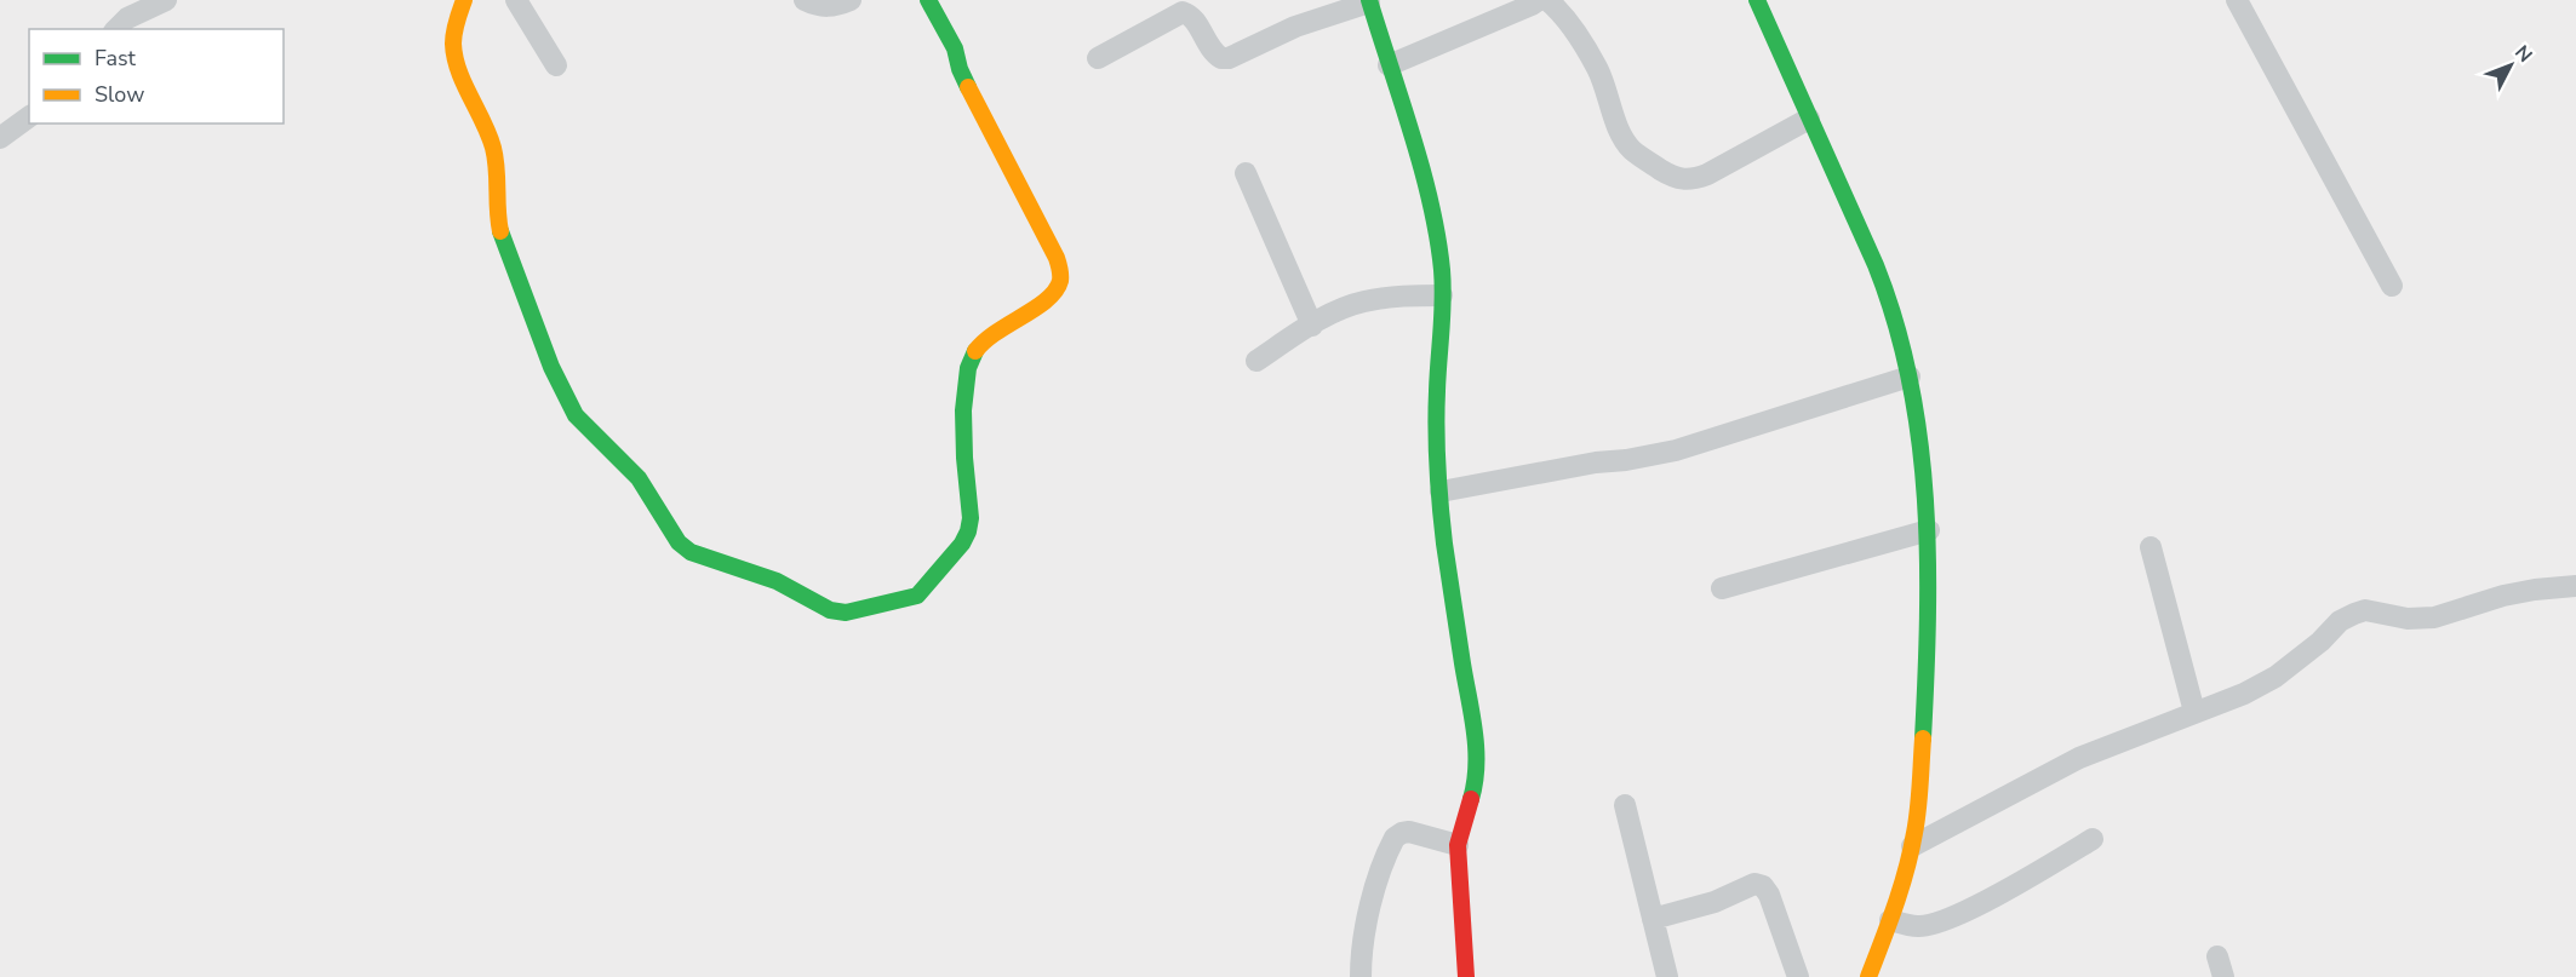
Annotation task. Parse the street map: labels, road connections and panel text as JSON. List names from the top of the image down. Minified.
{"legend":["Fast","Slow"],"north":"top right"}
